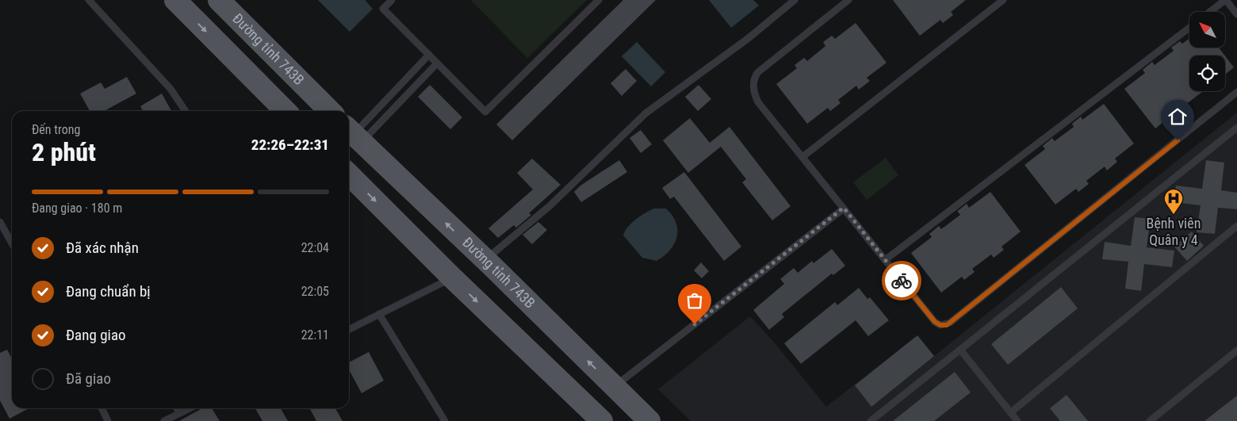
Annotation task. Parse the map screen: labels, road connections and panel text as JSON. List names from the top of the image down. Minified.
{"streets":{"main road":["Đường tỉnh 743B"]},"places":{"hospital":["Bệnh viên Quân y 4"]},"north":"top left","page":{"heading":["2 phút","Đến trong","22:26–22:31"],"bar":"Đang giao · 180 m","list":[["Đã xác nhận","22:04"],["Đang chuẩn bị","22:05"],["Đang giao","22:11"],"Đã giao"]}}
